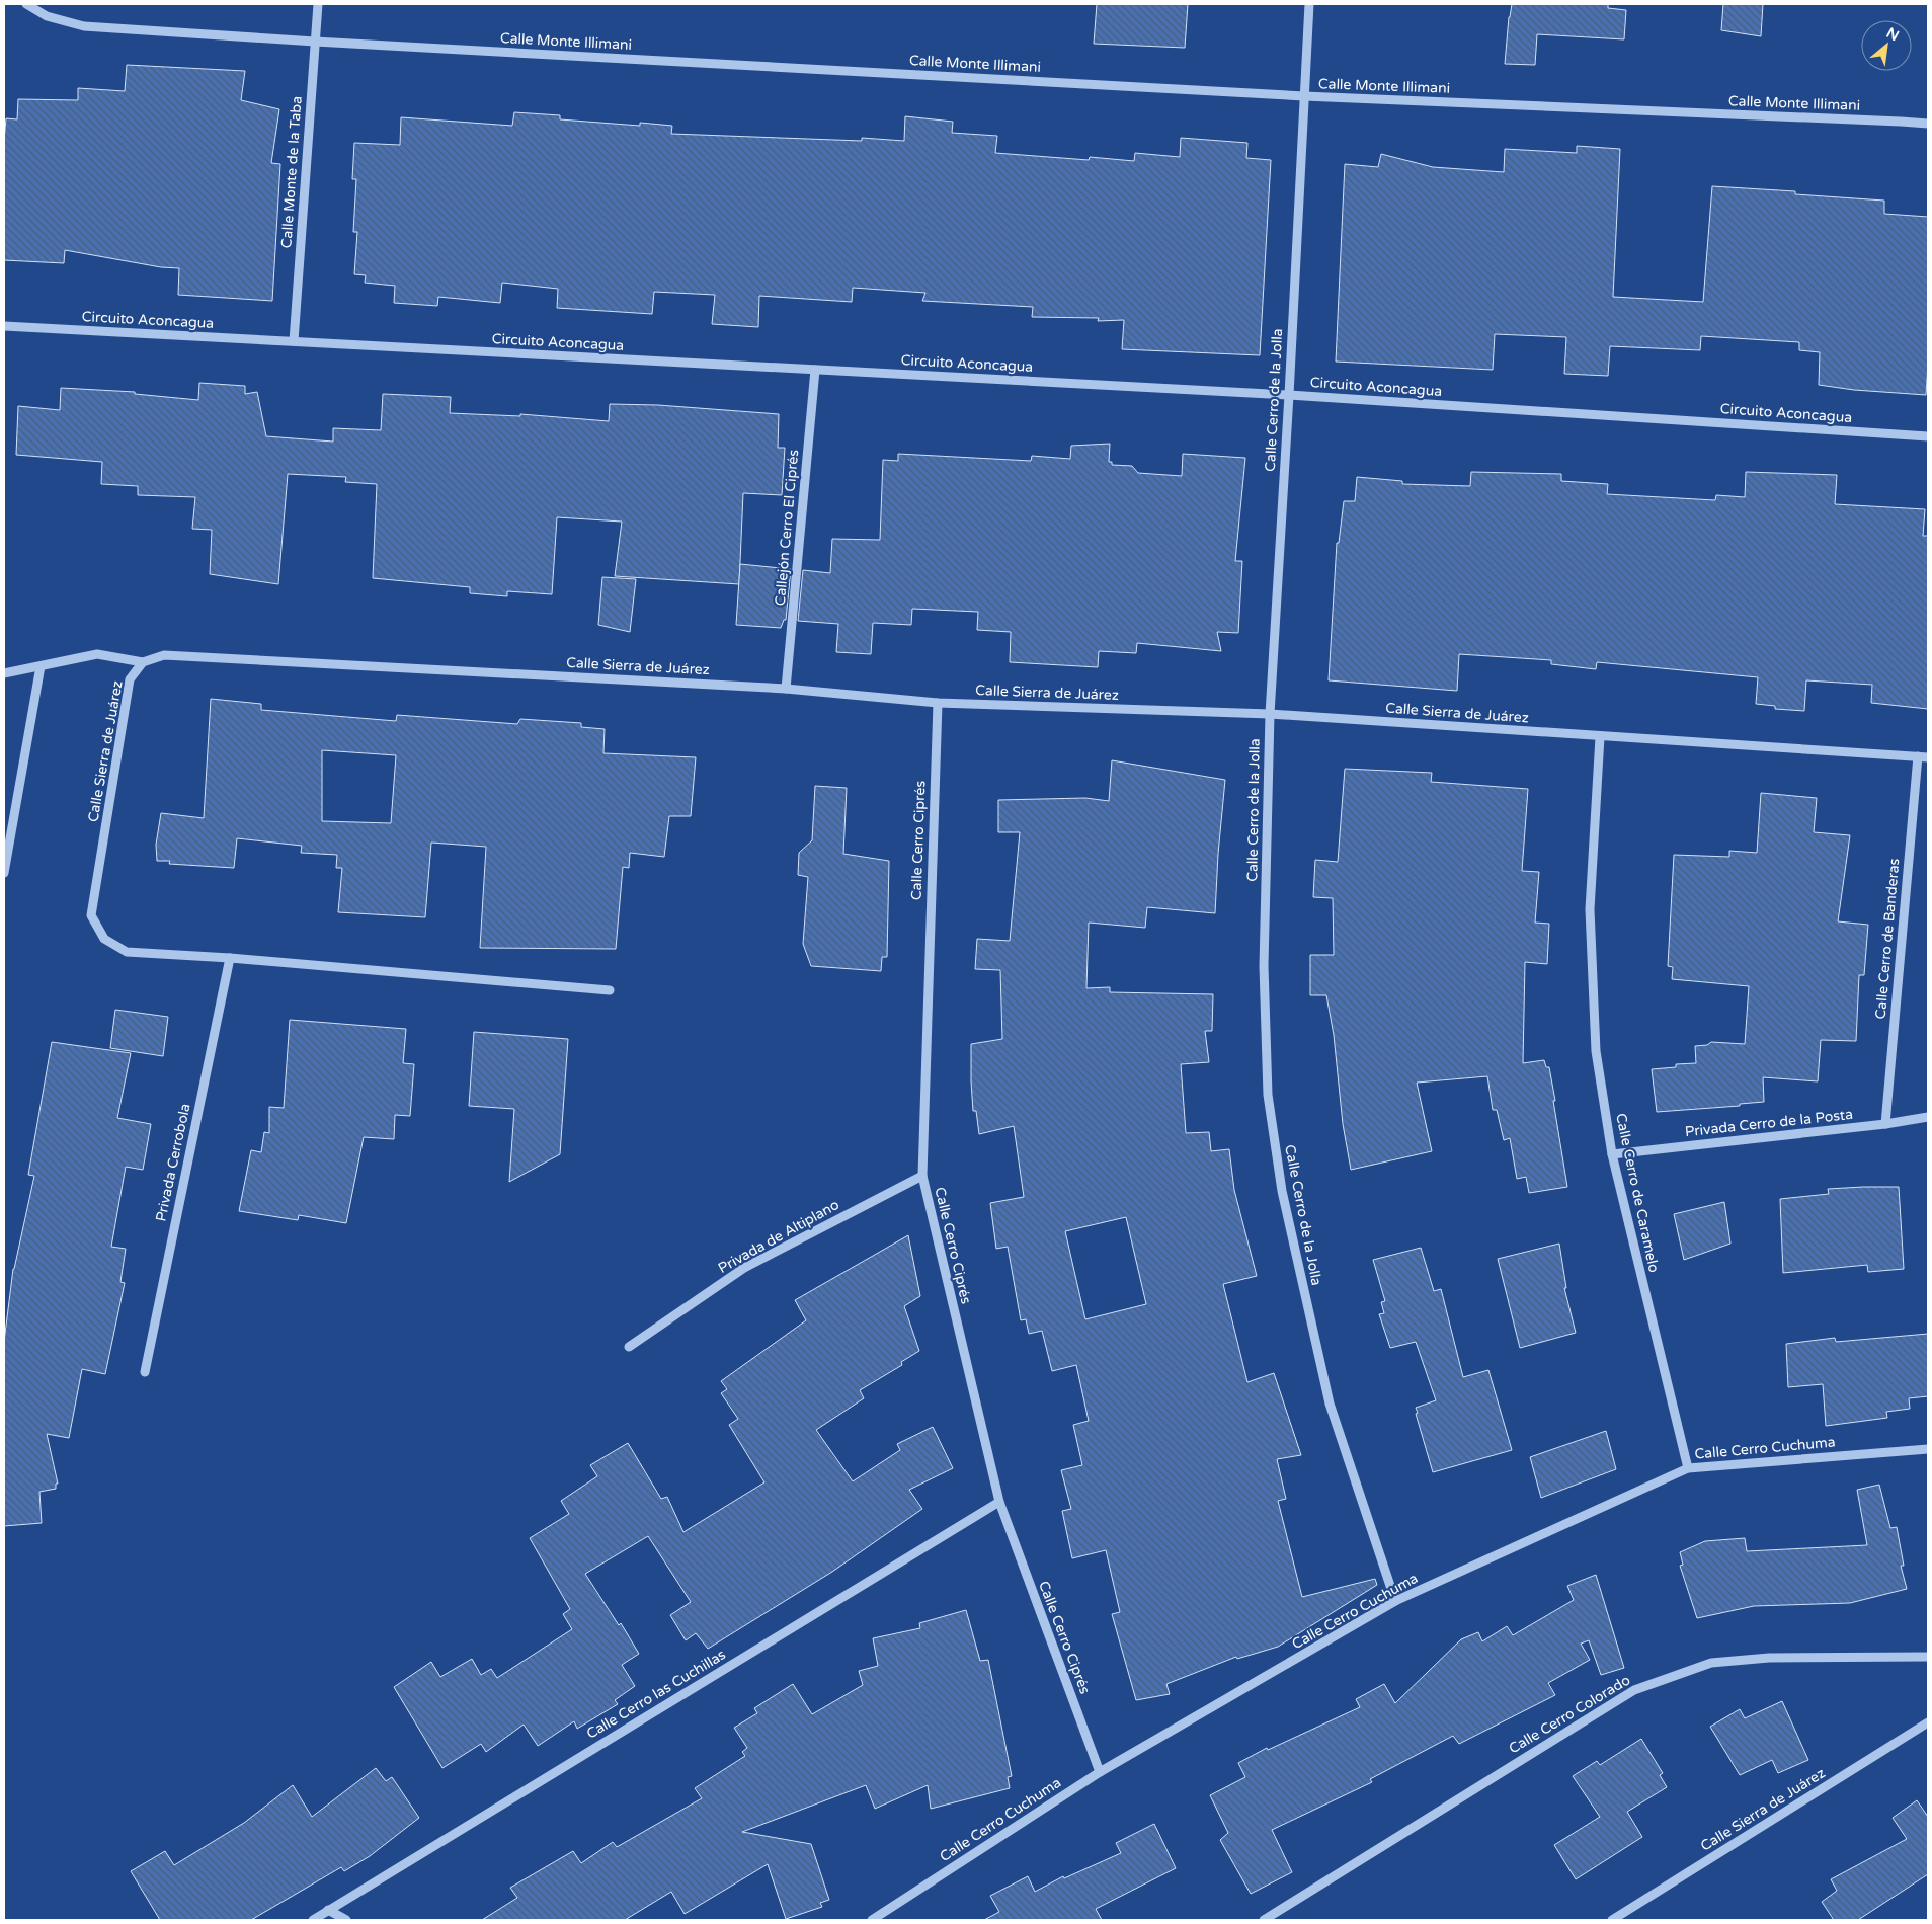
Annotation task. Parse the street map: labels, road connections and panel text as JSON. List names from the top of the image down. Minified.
{"streets":{"street":["Calle Monte Illimani","Calle Monte de la Taba","Circuito Aconcagua","Calle Cerro de la Jolla","Callejón Cerro El Ciprés","Calle Sierra de Juárez","Calle Cerro Ciprés","Calle Cerro de Banderas","Privada Cerro de la Posta","Privada Cerrobola","Calle Cerro de Caramelo","Privada de Altiplano","Calle Cerro Cuchuma","Calle Cerro las Cuchillas","Calle Cerro Colorado"]},"crossings":[["Calle Monte Illimani","Calle Monte de la Taba"],["Calle Monte Illimani","Calle Cerro de la Jolla"],["Calle Monte de la Taba","Circuito Aconcagua"],["Circuito Aconcagua","Calle Cerro de la Jolla"],["Circuito Aconcagua","Callejón Cerro El Ciprés"],["Calle Cerro de la Jolla","Calle Sierra de Juárez"],["Calle Cerro de la Jolla","Calle Cerro Cuchuma"],["Callejón Cerro El Ciprés","Calle Sierra de Juárez"],["Calle Sierra de Juárez","Calle Cerro Ciprés"],["Calle Sierra de Juárez","Calle Cerro de Banderas"],["Calle Sierra de Juárez","Privada Cerrobola"],["Calle Sierra de Juárez","Calle Cerro de Caramelo"],["Calle Cerro Ciprés","Privada de Altiplano"],["Calle Cerro Ciprés","Calle Cerro Cuchuma"],["Calle Cerro Ciprés","Calle Cerro las Cuchillas"],["Calle Cerro de Banderas","Privada Cerro de la Posta"],["Privada Cerro de la Posta","Calle Cerro de Caramelo"],["Calle Cerro de Caramelo","Calle Cerro Cuchuma"]],"north":"top right"}
